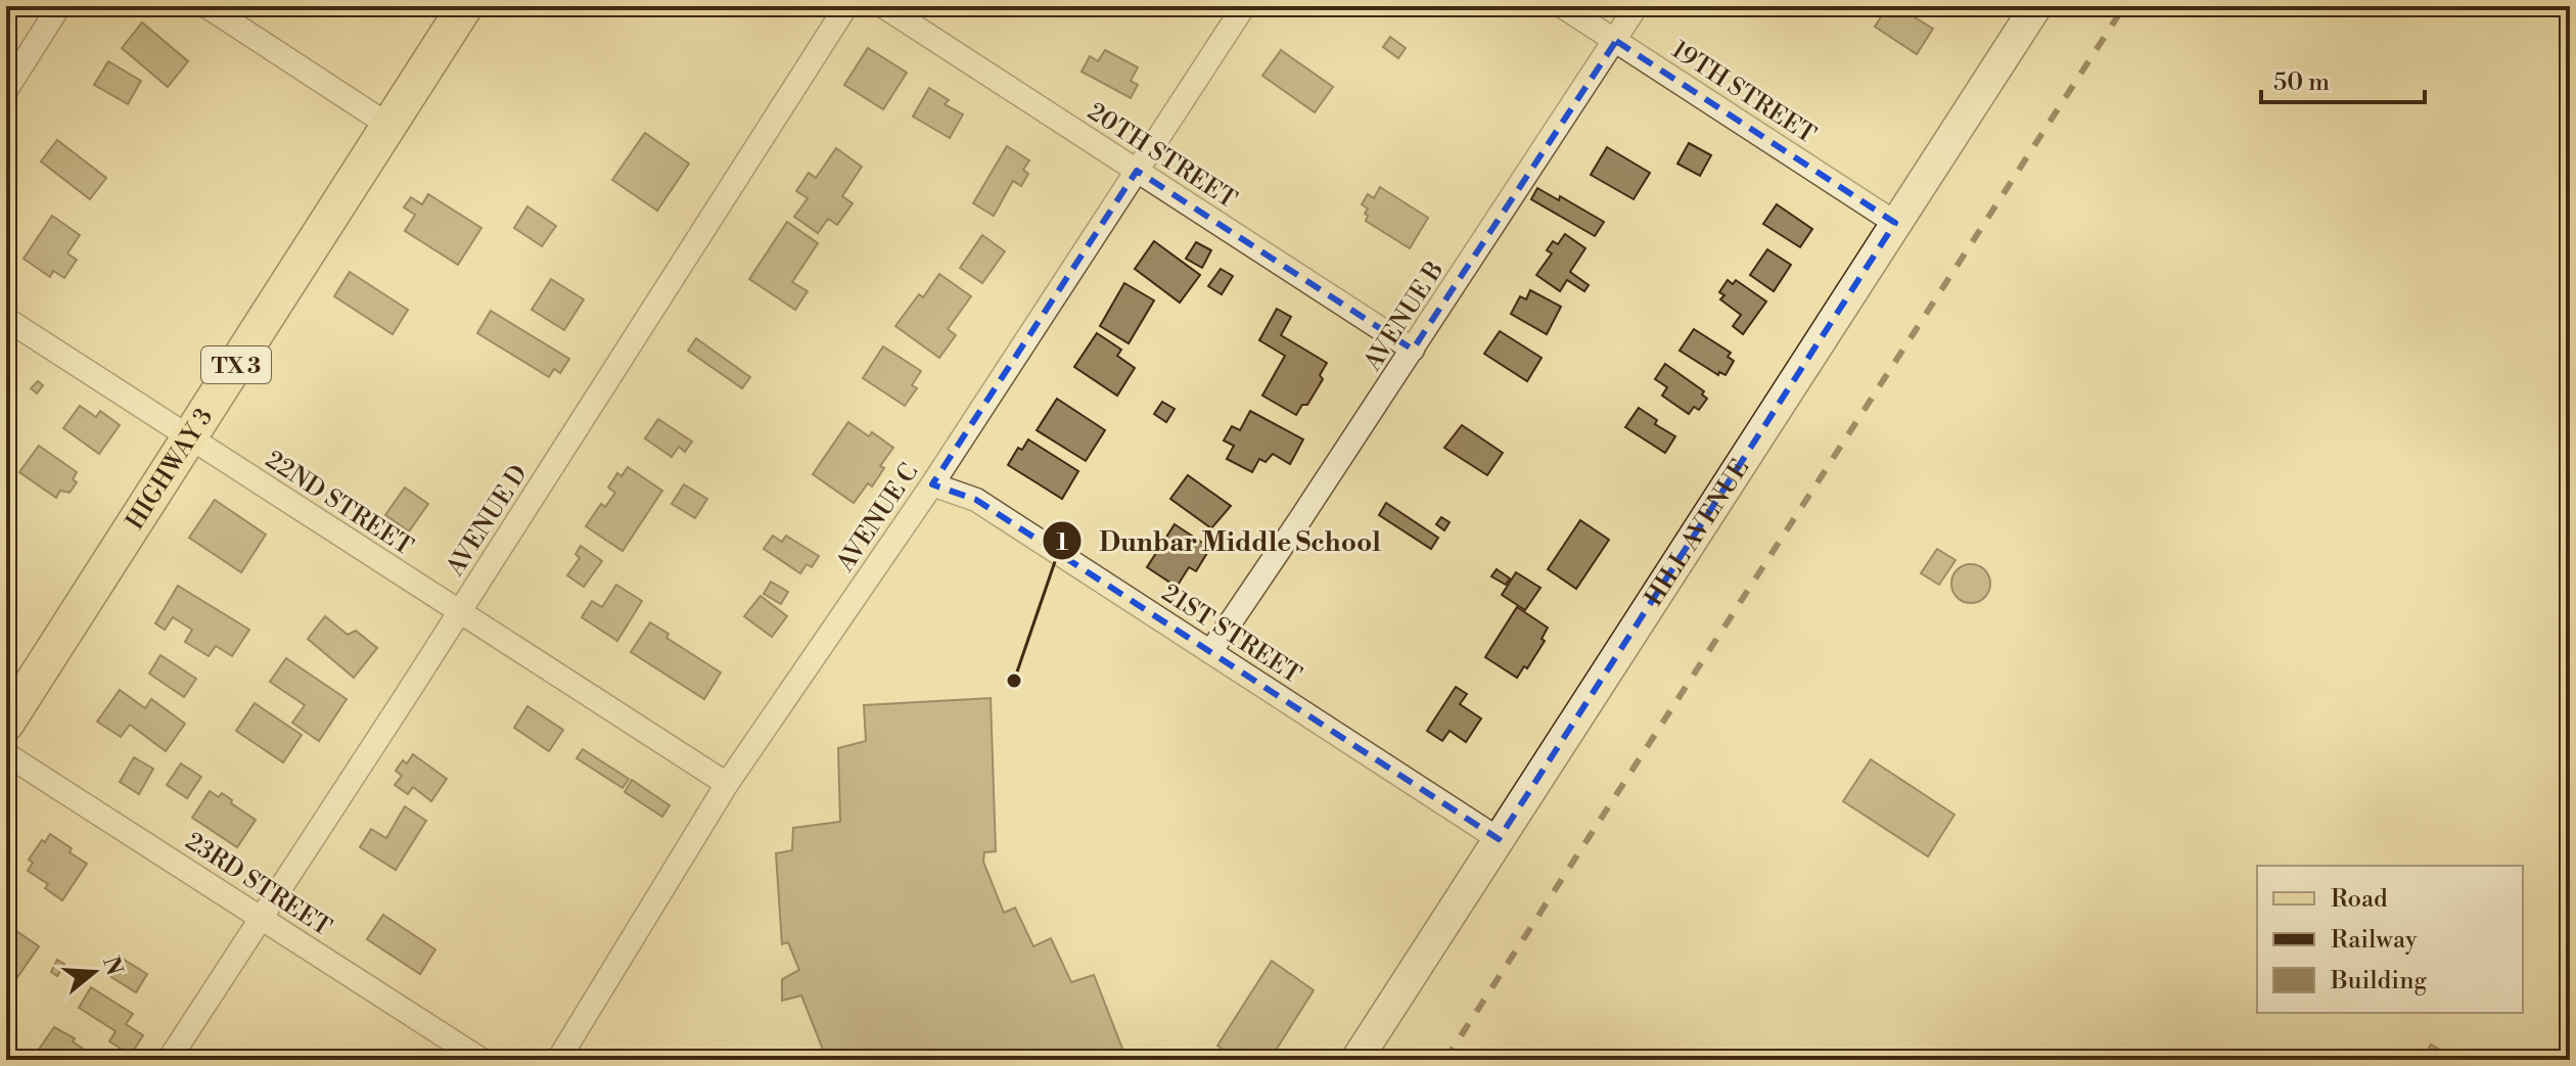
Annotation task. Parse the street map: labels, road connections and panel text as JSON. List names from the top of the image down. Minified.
{"streets":{"main road":["TX 3","HIGHWAY 3"],"street":["19TH STREET","20TH STREET","AVENUE B","22ND STREET","AVENUE C","AVENUE D","HILL AVENUE","21ST STREET","23RD STREET"]},"crossings":[["19TH STREET","AVENUE B"],["19TH STREET","HILL AVENUE"],["20TH STREET","AVENUE B"],["20TH STREET","AVENUE C"],["AVENUE B","21ST STREET"],["HIGHWAY 3","22ND STREET"],["22ND STREET","AVENUE C"],["22ND STREET","AVENUE D"],["AVENUE C","21ST STREET"],["AVENUE D","23RD STREET"],["HILL AVENUE","21ST STREET"]],"places":["Dunbar Middle School"],"legend":["Road","Railway","Building"],"scale_bar":"50 m","north":"right"}
